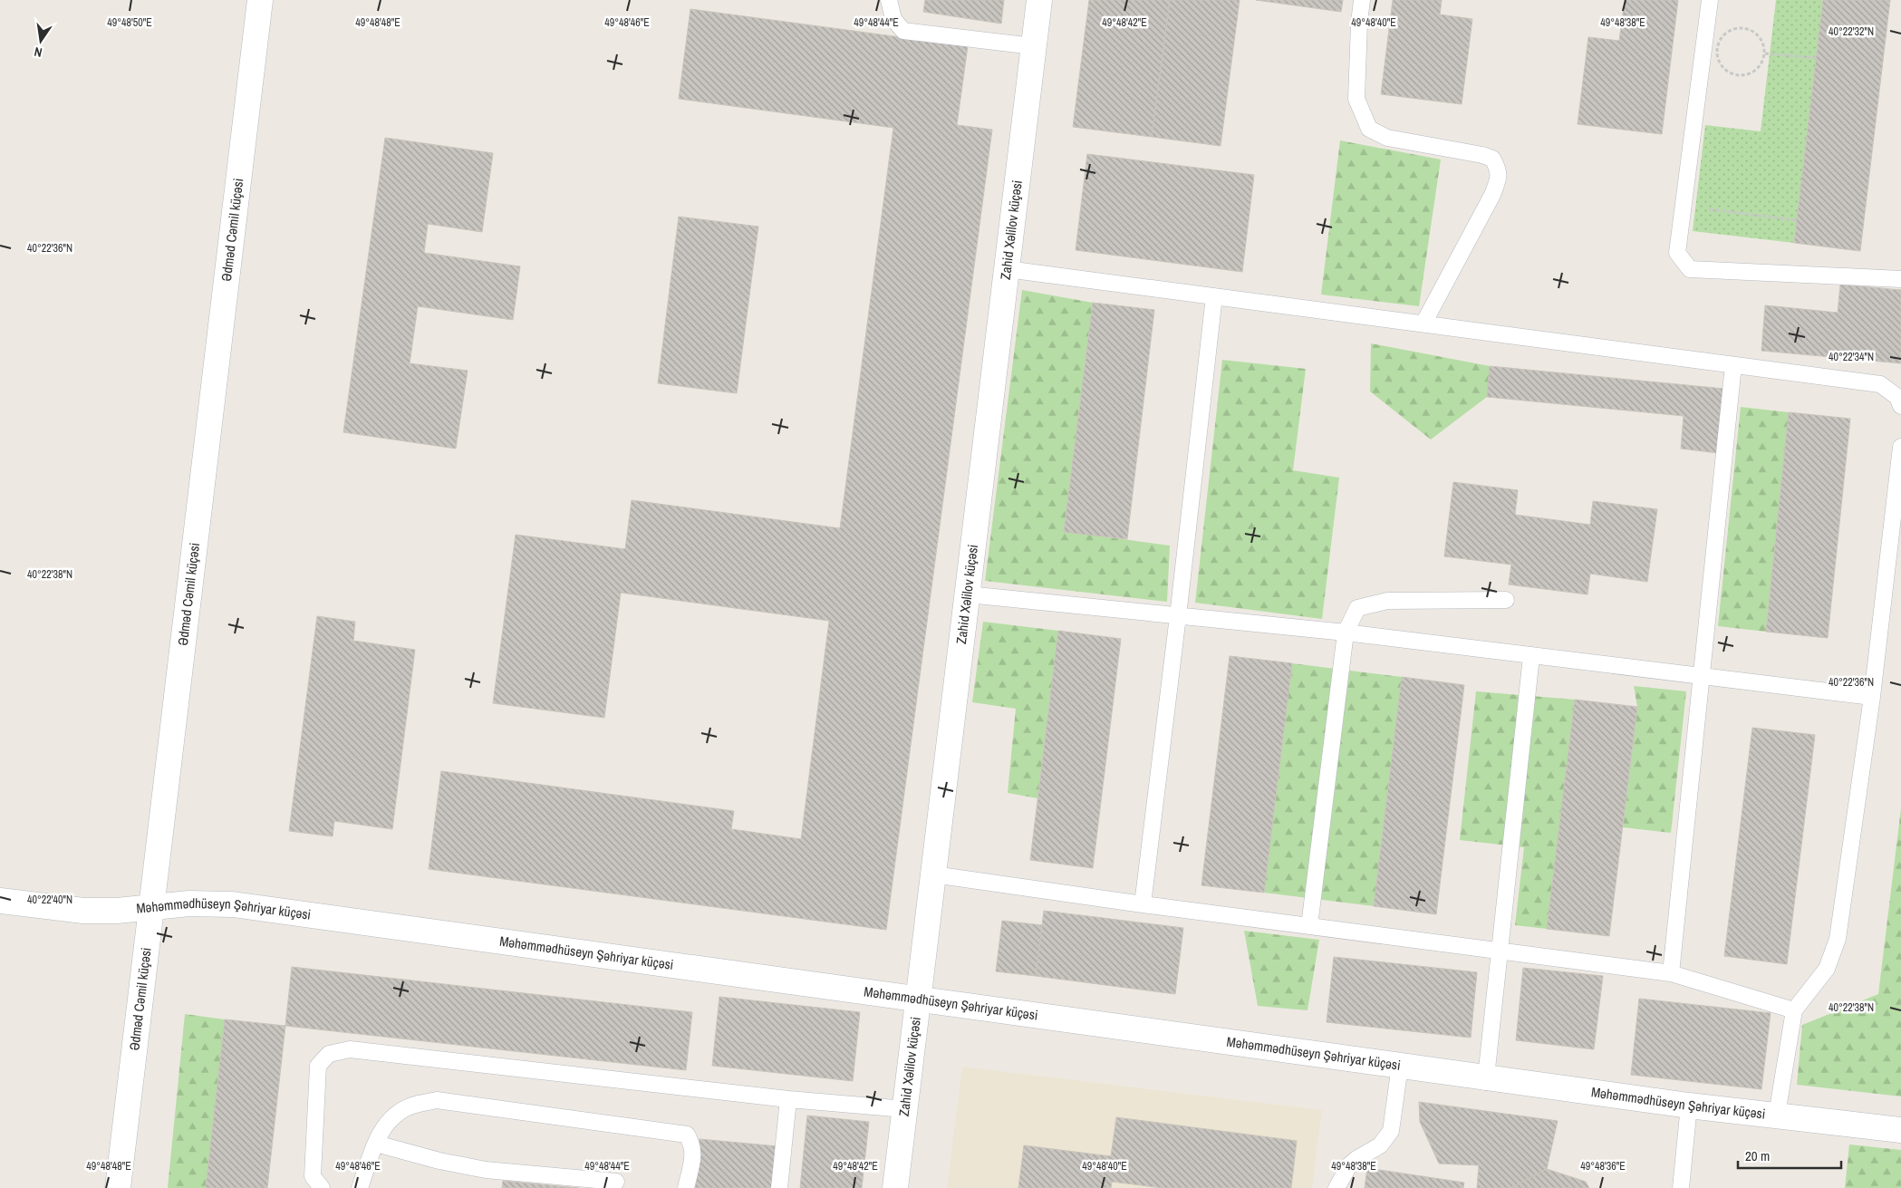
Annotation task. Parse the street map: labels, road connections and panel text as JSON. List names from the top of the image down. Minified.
{"streets":{"street":["Ədməd Cəmil küçəsi","Zahid Xəlilov küçəsi","Məhəmmədhüseyn Şəhriyar küçəsi"]},"crossings":[["Ədməd Cəmil küçəsi","Məhəmmədhüseyn Şəhriyar küçəsi"],["Zahid Xəlilov küçəsi","Məhəmmədhüseyn Şəhriyar küçəsi"]],"scale_bar":"20 m","north":"bottom","coordinates":["49°48'48\"E","49°48'46\"E","49°48'44\"E","49°48'42\"E","49°48'40\"E","49°48'38\"E","49°48'50\"E","40°22'32\"N","40°22'36\"N","40°22'34\"N","40°22'38\"N","40°22'40\"N","49°48'36\"E"]}
